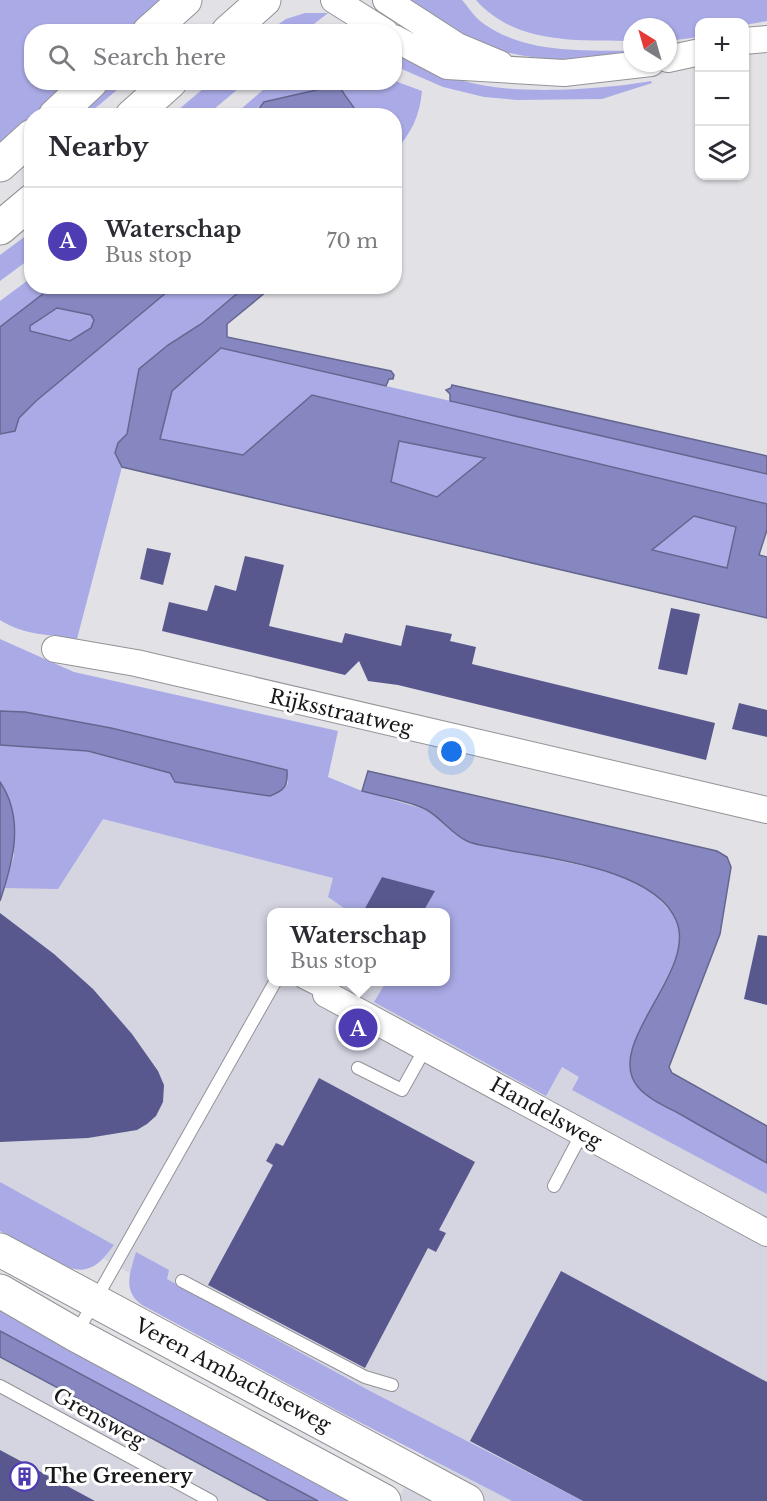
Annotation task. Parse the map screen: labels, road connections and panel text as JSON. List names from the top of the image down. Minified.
{"streets":{"main road":["Veren Ambachtseweg"],"street":["Rijksstraatweg","Handelsweg"],"lane":["Grensweg"]},"places":{"building":["The Greenery"]},"north":"top left","page":{"map_buttons":["+","−"],"search":"Search here","heading":"Nearby","list":[{"mark":"A","name":"Waterschap","note":"Bus stop","value":"70 m"}],"popup":["Waterschap","Bus stop"],"pins":"A"}}
